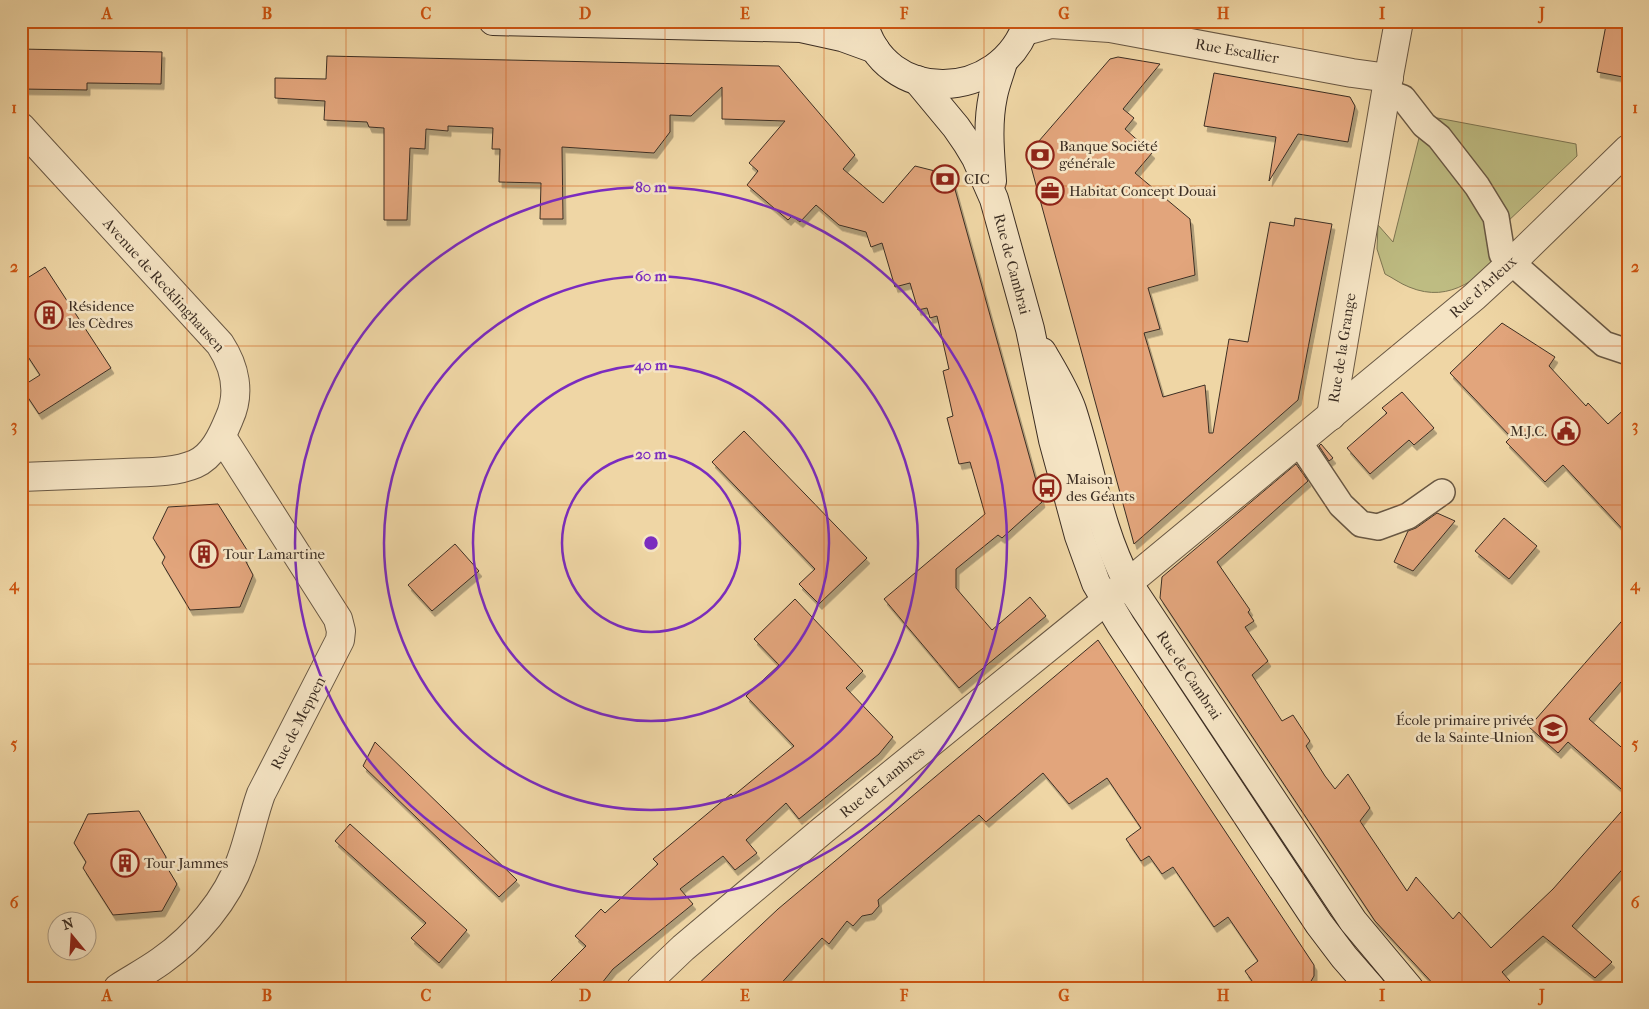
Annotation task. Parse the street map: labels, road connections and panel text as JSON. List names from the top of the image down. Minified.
{"streets":{"street":["Rue Escallier","Rue de Cambrai","Avenue de Recklinghausen","Rue d'Arleux","Rue de la Grange","Rue de Meppen","Rue de Lambres"]},"crossings":[["Rue Escallier","Rue de la Grange"],["Rue de Cambrai","Rue de la Grange"],["Rue de Cambrai","Rue de Lambres"],["Avenue de Recklinghausen","Rue de Meppen"],["Rue d'Arleux","Rue de la Grange"],["Rue de la Grange","Rue de Lambres"]],"places":{"bank":["Banque Société générale","CIC"],"office":["Habitat Concept Douai"],"building":["Résidence les Cèdres","Tour Lamartine","Tour Jammes"],"public building":["M.J.C."],"bus stop":["Maison des Géants"],"school or university":["École primaire privée de la Sainte-Union"]},"north":"top","grid":{"columns":["A","B","C","D","E","F","G","H","I","J"],"rows":["1","2","3","4","5","6"]},"rings":["80 m","60 m","40 m","20 m"]}
